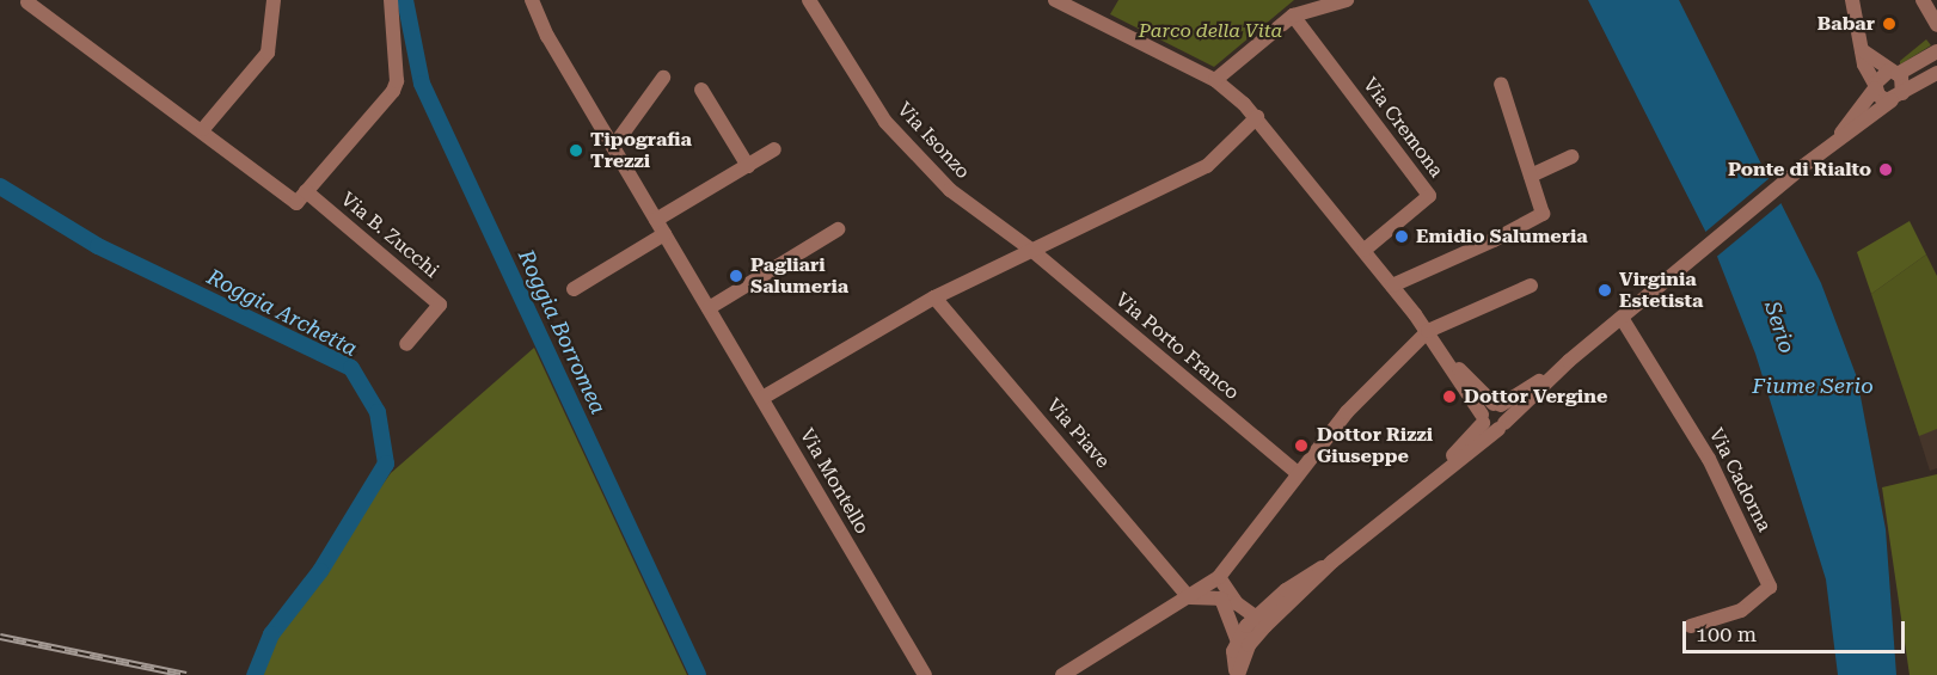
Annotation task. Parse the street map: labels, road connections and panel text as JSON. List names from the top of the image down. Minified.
{"streets":{"street":["Via Cremona","Via Isonzo","Via B. Zucchi","Via Porto Franco","Via Piave","Via Cadorna","Via Montello"]},"crossings":[["Via Isonzo","Via Porto Franco"]],"water":["Roggia Archetta","Serio","Roggia Borromea","Fiume Serio"],"parks":["Parco della Vita"],"places":["Babar","Tipografia Trezzi","Ponte di Rialto","Emidio Salumeria","Pagliari Salumeria","Virginia Estetista","Dottor Vergine","Dottor Rizzi Giuseppe"],"scale_bar":"100 m"}
